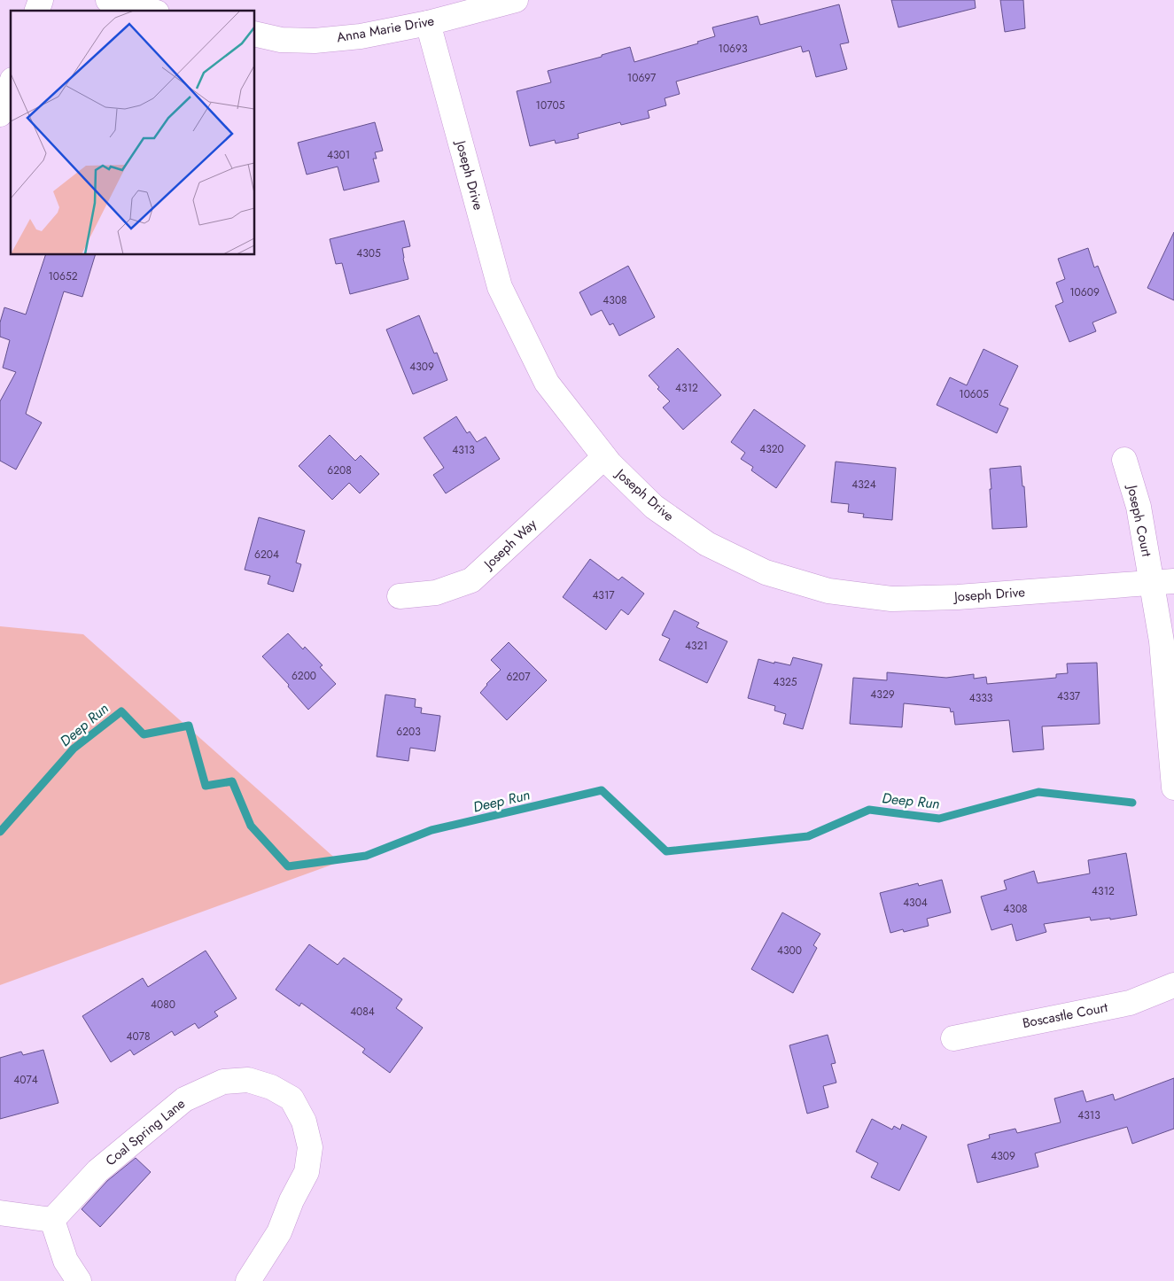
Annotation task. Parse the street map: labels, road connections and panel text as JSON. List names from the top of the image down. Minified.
{"streets":{"street":["Anna Marie Drive","Joseph Drive","Joseph Court","Joseph Way","Boscastle Court","Coal Spring Lane"]},"crossings":[["Anna Marie Drive","Joseph Drive"],["Joseph Drive","Joseph Court"],["Joseph Drive","Joseph Way"]],"water":["Deep Run"],"house_numbers":["10693","10697","10705","4301","4305","10652","10609","4308","4309","4312","10605","4320","4313","6208","4324","6204","4317","4321","6200","6207","4325","4329","4337","4333","6203","4312","4304","4308","4300","4080","4084","4078","4074","4313","4309"]}
